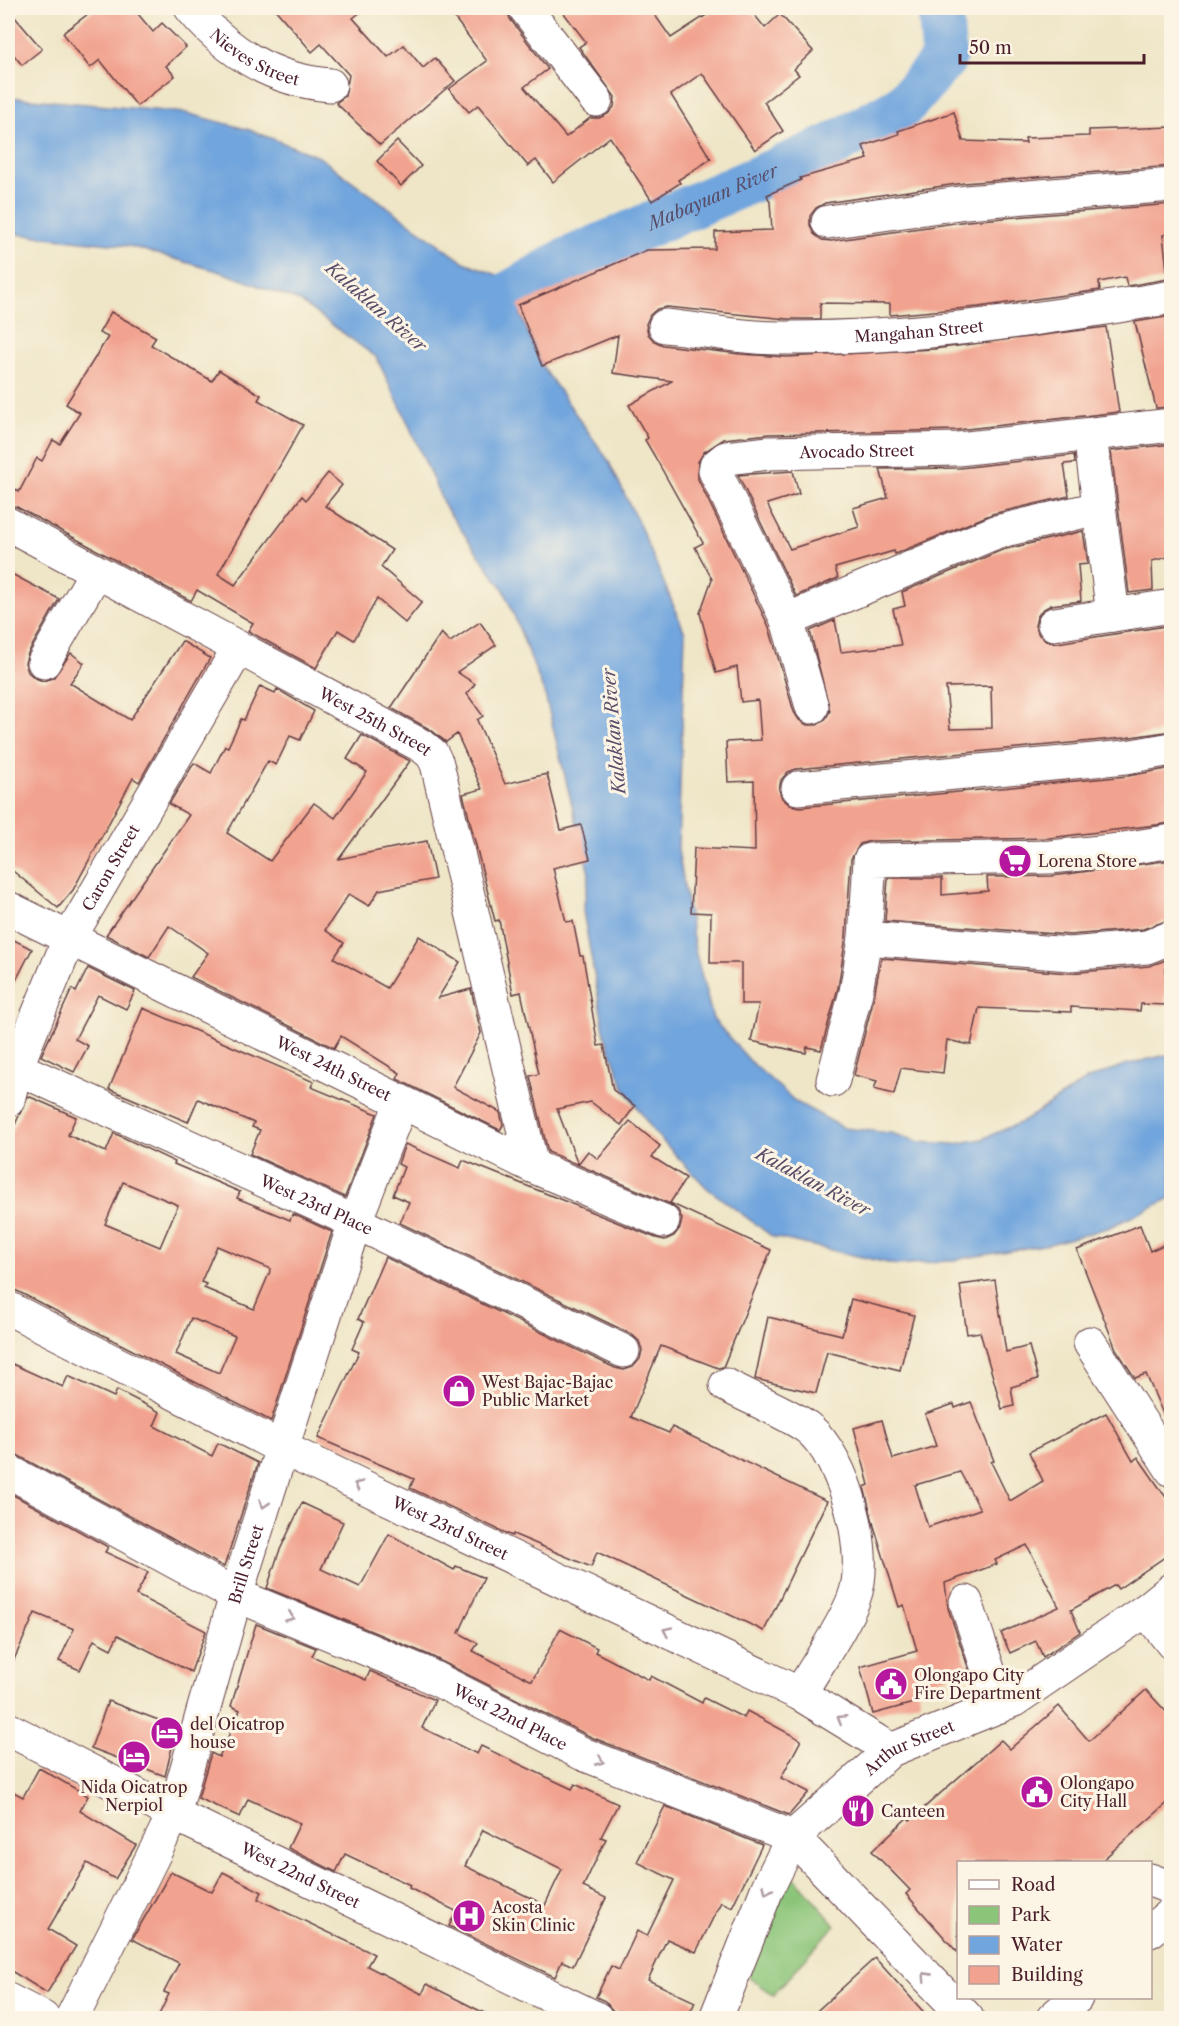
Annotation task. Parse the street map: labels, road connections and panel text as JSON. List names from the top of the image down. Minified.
{"streets":{"main road":["Nieves Street","Mangahan Street","Avocado Street","West 25th Street","Caron Street","West 24th Street","West 23rd Place","West 23rd Street","Brill Street","West 22nd Place","Arthur Street","West 22nd Street"]},"crossings":[["West 25th Street","Caron Street"],["West 25th Street","West 24th Street"],["Caron Street","West 24th Street"],["Caron Street","West 23rd Place"],["West 24th Street","Brill Street"],["West 23rd Place","Brill Street"],["West 23rd Street","Brill Street"],["West 23rd Street","Arthur Street"],["Brill Street","West 22nd Place"],["Brill Street","West 22nd Street"],["West 22nd Place","Arthur Street"]],"one_way":["West 23rd Street"],"water":["Mabayuan River","Kalaklan River"],"places":{"supermarket":["Lorena Store"],"shop":["West Bajac-Bajac Public Market"],"public building":["Olongapo City Fire Department","Olongapo City Hall"],"hotel":["del Oicatrop house","Nida Oicatrop Nerpiol"],"restaurant":["Canteen"],"hospital":["Acosta Skin Clinic"]},"legend":["Road","Park","Water","Building"],"scale_bar":"50 m"}
